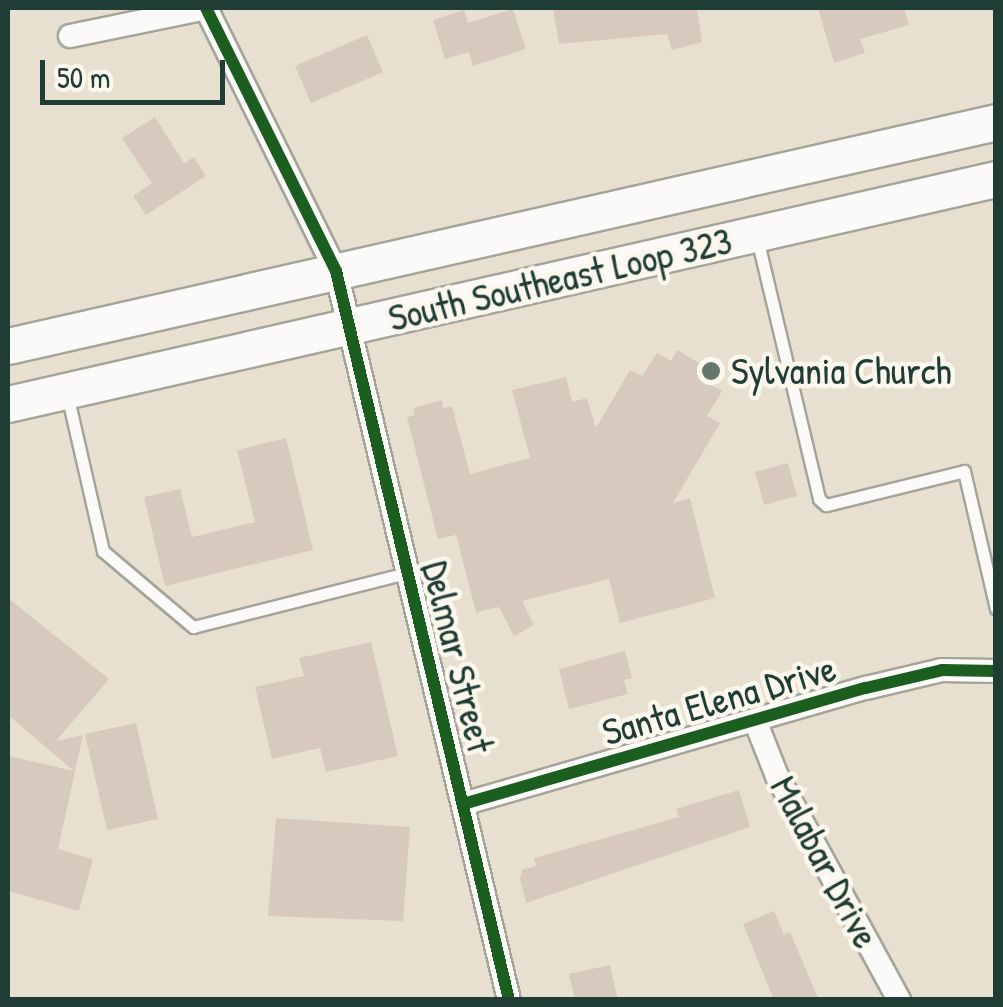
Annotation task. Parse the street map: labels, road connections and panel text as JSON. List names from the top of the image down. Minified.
{"streets":{"highway":["South Southeast Loop 323"],"street":["Delmar Street","Santa Elena Drive","Malabar Drive"]},"crossings":[["South Southeast Loop 323","Delmar Street"],["Delmar Street","Santa Elena Drive"],["Santa Elena Drive","Malabar Drive"]],"places":["Sylvania Church"],"scale_bar":"50 m"}
